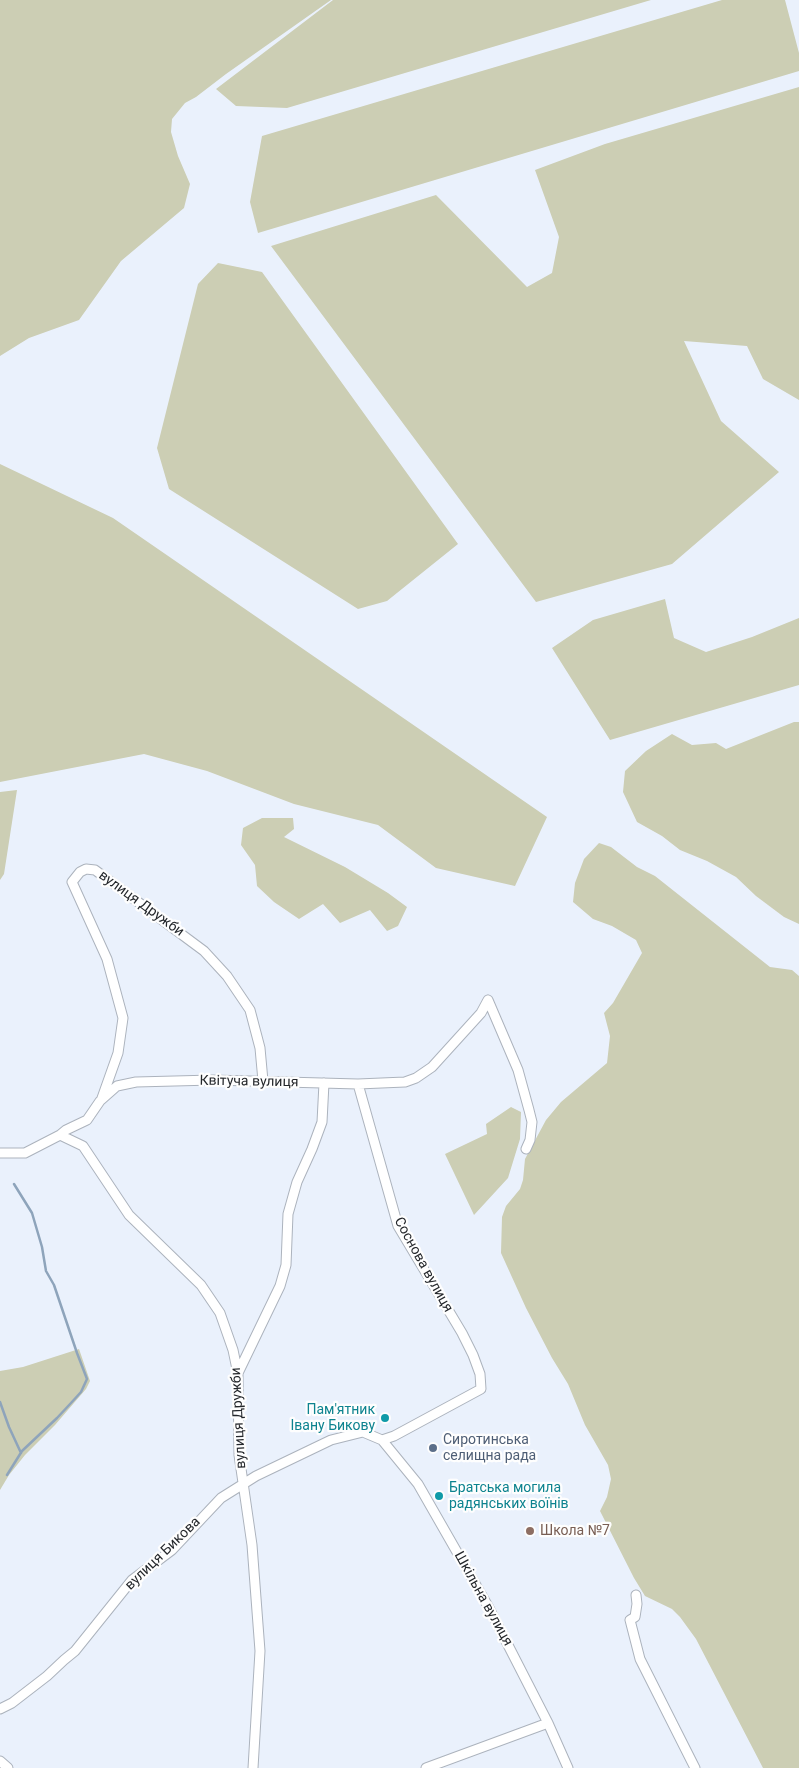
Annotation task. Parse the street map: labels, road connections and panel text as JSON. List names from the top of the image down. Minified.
{"streets":{"street":["вулиця Дружби","Квітуча вулиця","Соснова вулиця","вулиця Бикова","Шкільна вулиця"]},"crossings":[["вулиця Дружби","Квітуча вулиця"],["вулиця Дружби","вулиця Бикова"],["Квітуча вулиця","Соснова вулиця"],["Соснова вулиця","вулиця Бикова"],["Соснова вулиця","Шкільна вулиця"],["вулиця Бикова","Шкільна вулиця"]],"places":["Пам'ятник Івану Бикову","Сиротинська селищна рада","Братська могила радянських воїнів","Школа №7"]}
